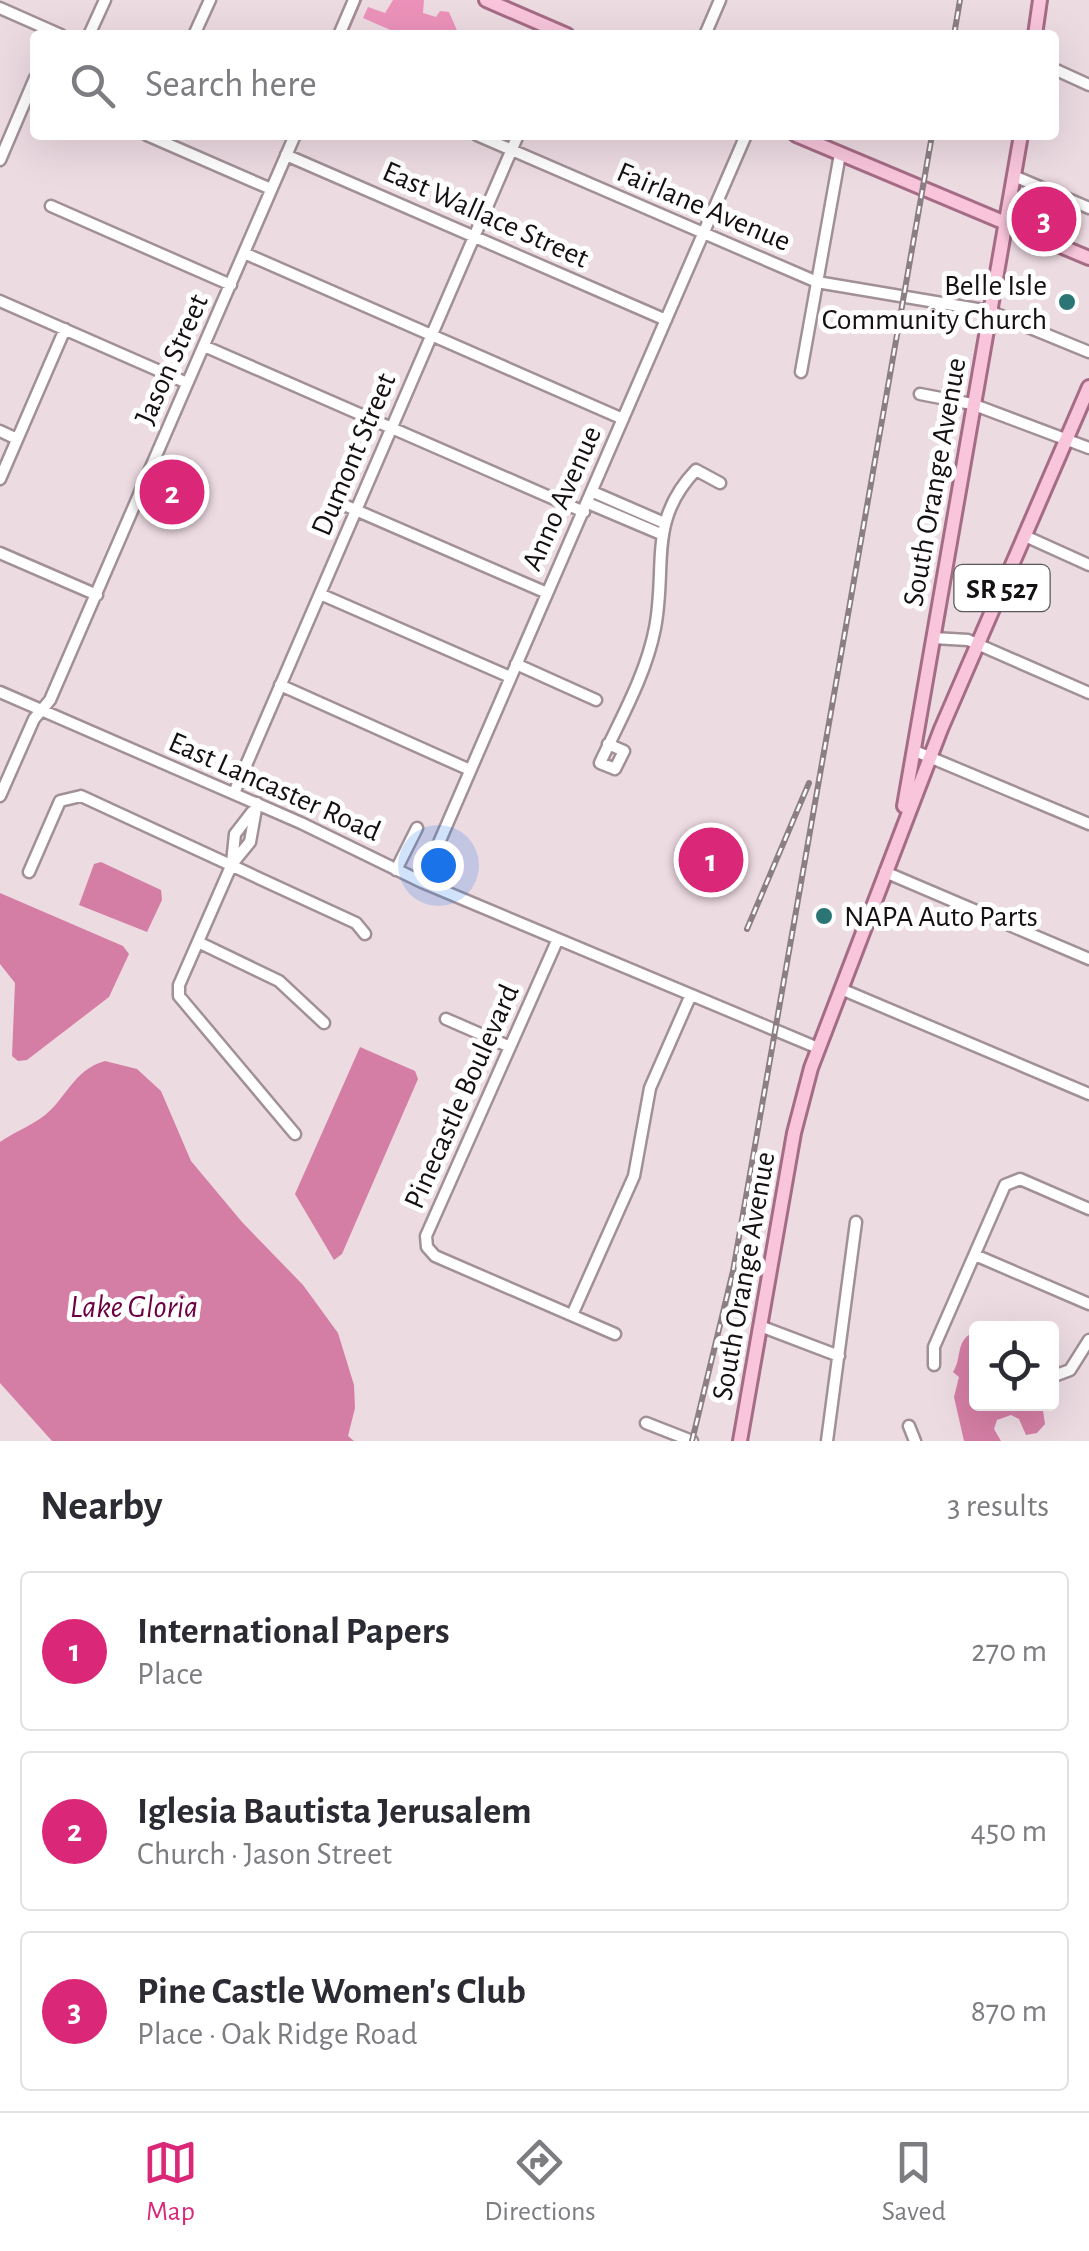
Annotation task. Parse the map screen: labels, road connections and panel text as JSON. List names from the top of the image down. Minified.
{"streets":{"main road":["South Orange Avenue","SR 527"],"street":["Fairlane Avenue","East Wallace Street","Jason Street","Dumont Street","Anno Avenue","East Lancaster Road","Pinecastle Boulevard"]},"crossings":[["Fairlane Avenue","Dumont Street"],["Fairlane Avenue","South Orange Avenue"],["Fairlane Avenue","Anno Avenue"],["East Wallace Street","Jason Street"],["East Wallace Street","Dumont Street"],["East Wallace Street","Anno Avenue"],["Jason Street","East Lancaster Road"],["Dumont Street","East Lancaster Road"],["South Orange Avenue","SR 527"],["South Orange Avenue","East Lancaster Road"],["Anno Avenue","East Lancaster Road"],["East Lancaster Road","Pinecastle Boulevard"]],"water":["Lake Gloria"],"places":["Belle Isle Community Church","NAPA Auto Parts"],"page":{"search":"Search here","pins":["3","2","1"],"heading":["Nearby","3 results"],"list":[{"mark":"1","name":"International Papers","note":"Place","value":"270 m"},{"mark":"2","name":"Iglesia Bautista Jerusalem","note":"Church · Jason Street","value":"450 m"},{"mark":"3","name":"Pine Castle Women's Club","note":"Place · Oak Ridge Road","value":"870 m"}],"nav":["Map","Directions","Saved"]}}
